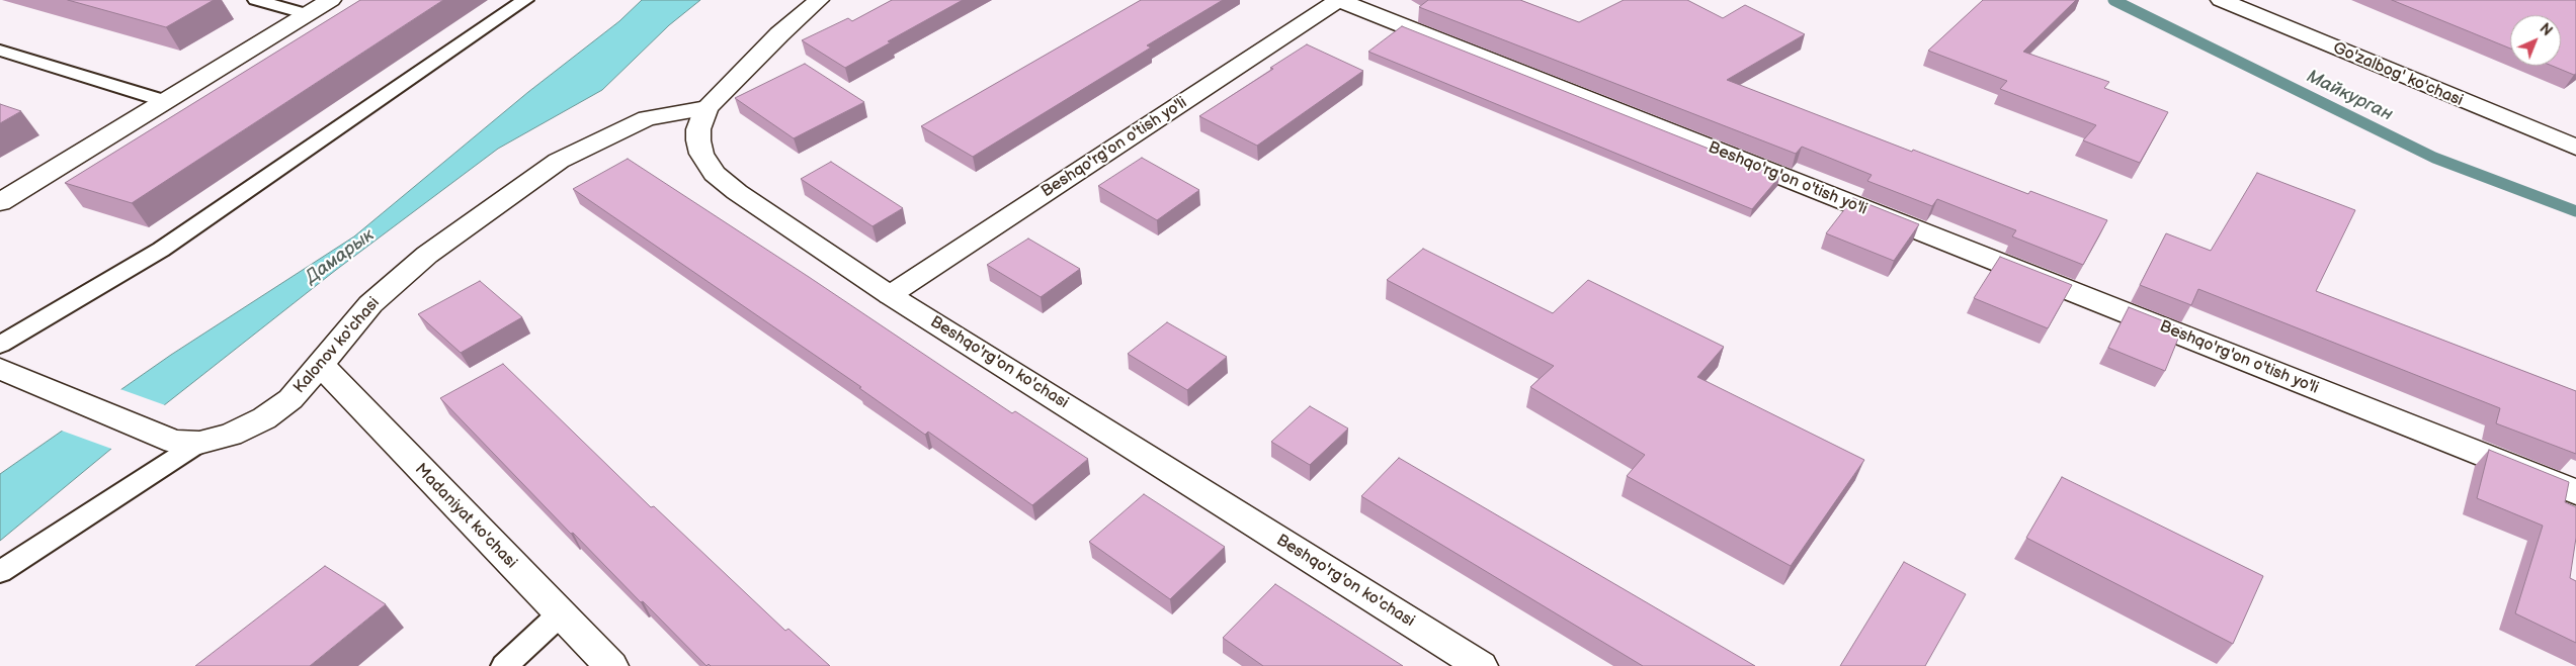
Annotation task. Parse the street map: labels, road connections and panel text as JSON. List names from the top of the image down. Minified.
{"streets":{"street":["Go'zalbog' ko'chasi","Beshqo'rg'on o'tish yo'li","Kalonov ko'chasi","Beshqo'rg'on ko'chasi","Madaniyat ko'chasi"]},"crossings":[["Beshqo'rg'on o'tish yo'li","Beshqo'rg'on ko'chasi"],["Kalonov ko'chasi","Beshqo'rg'on ko'chasi"],["Kalonov ko'chasi","Madaniyat ko'chasi"]],"water":["Майкурган","Дамарык"],"north":"top right"}
